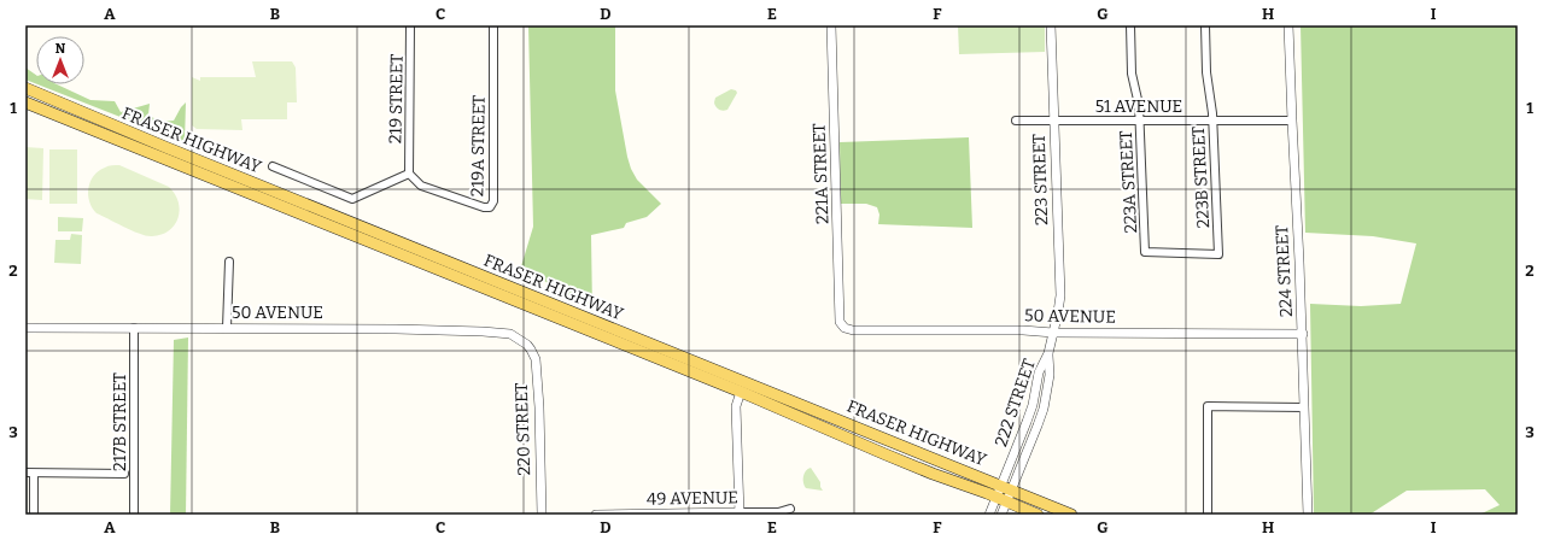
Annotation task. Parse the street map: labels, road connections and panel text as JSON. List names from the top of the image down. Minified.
{"streets":{"main road":["FRASER HIGHWAY"],"street":["219 STREET","51 AVENUE","219A STREET","221A STREET","223B STREET","223 STREET","223A STREET","224 STREET","50 AVENUE","222 STREET","217B STREET","220 STREET","49 AVENUE"]},"crossings":[["219 STREET","219A STREET"],["51 AVENUE","223B STREET"],["51 AVENUE","223 STREET"],["51 AVENUE","223A STREET"],["51 AVENUE","224 STREET"],["FRASER HIGHWAY","222 STREET"],["221A STREET","50 AVENUE"],["223B STREET","223A STREET"],["223 STREET","50 AVENUE"],["223 STREET","222 STREET"],["224 STREET","50 AVENUE"],["50 AVENUE","222 STREET"],["50 AVENUE","217B STREET"],["50 AVENUE","220 STREET"]],"north":"top","grid":{"columns":["A","B","C","D","E","F","G","H","I"],"rows":["1","2","3"]}}
